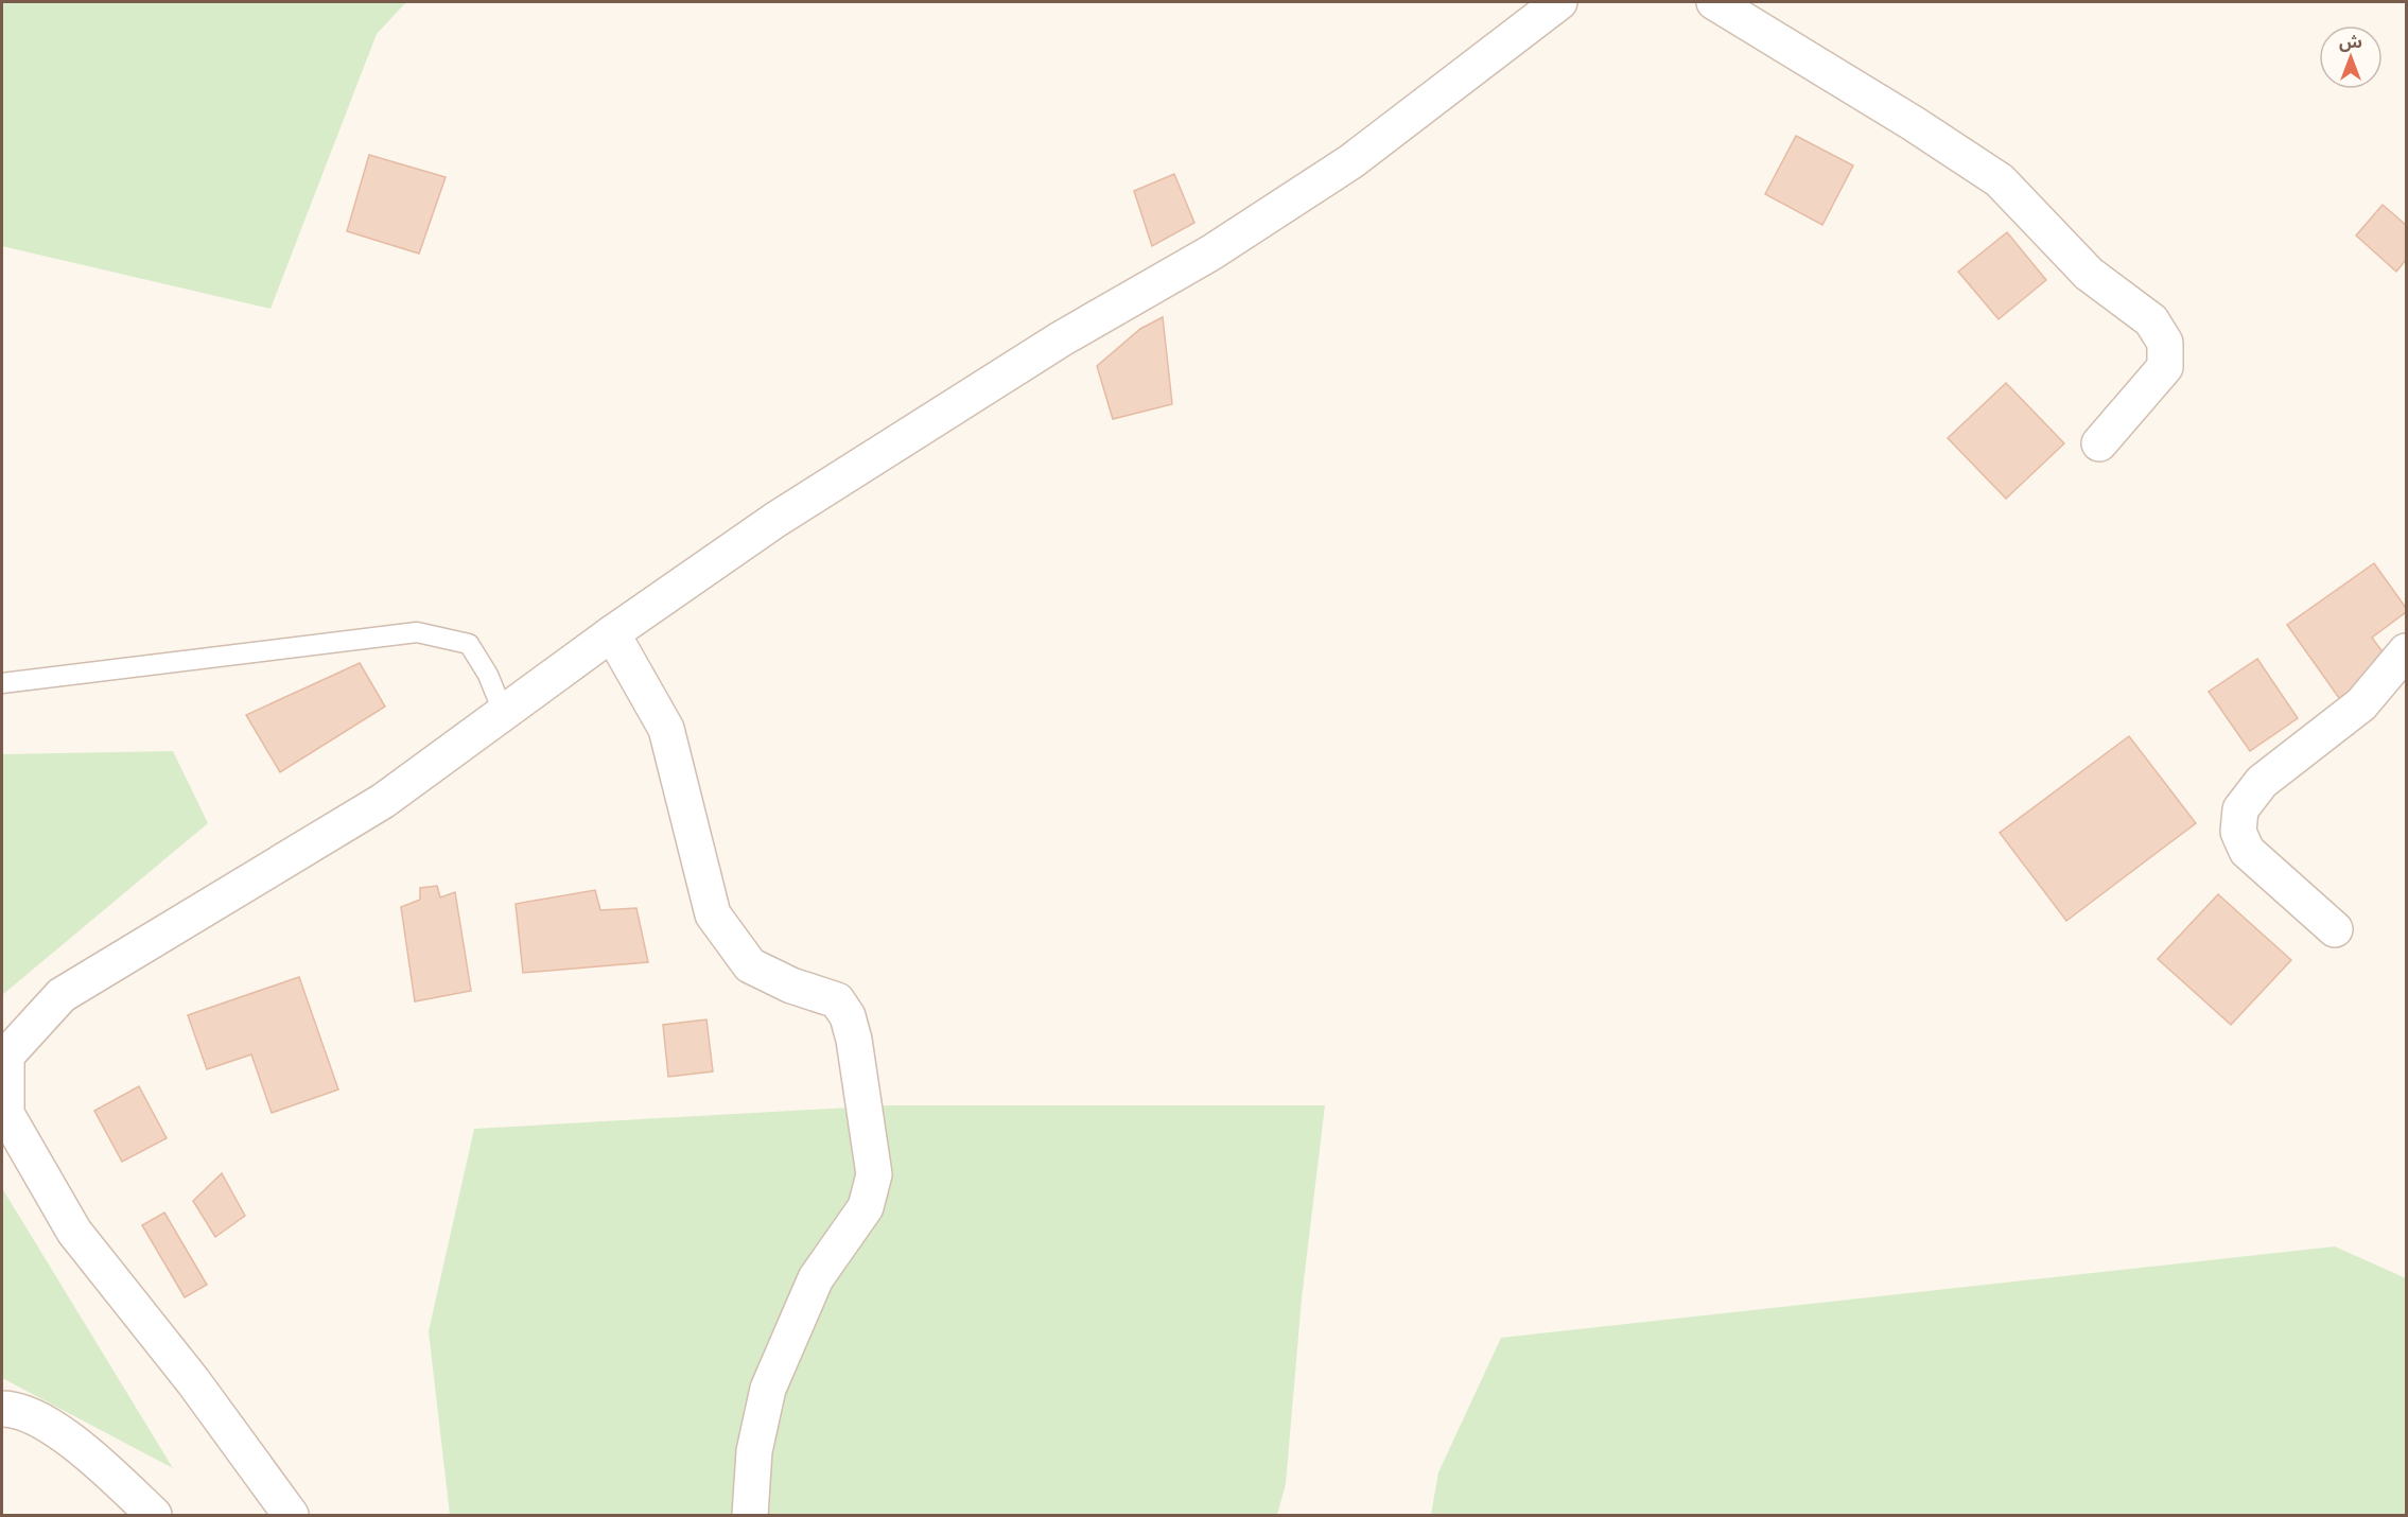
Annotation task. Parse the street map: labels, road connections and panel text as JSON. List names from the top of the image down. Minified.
{"north":"top"}
